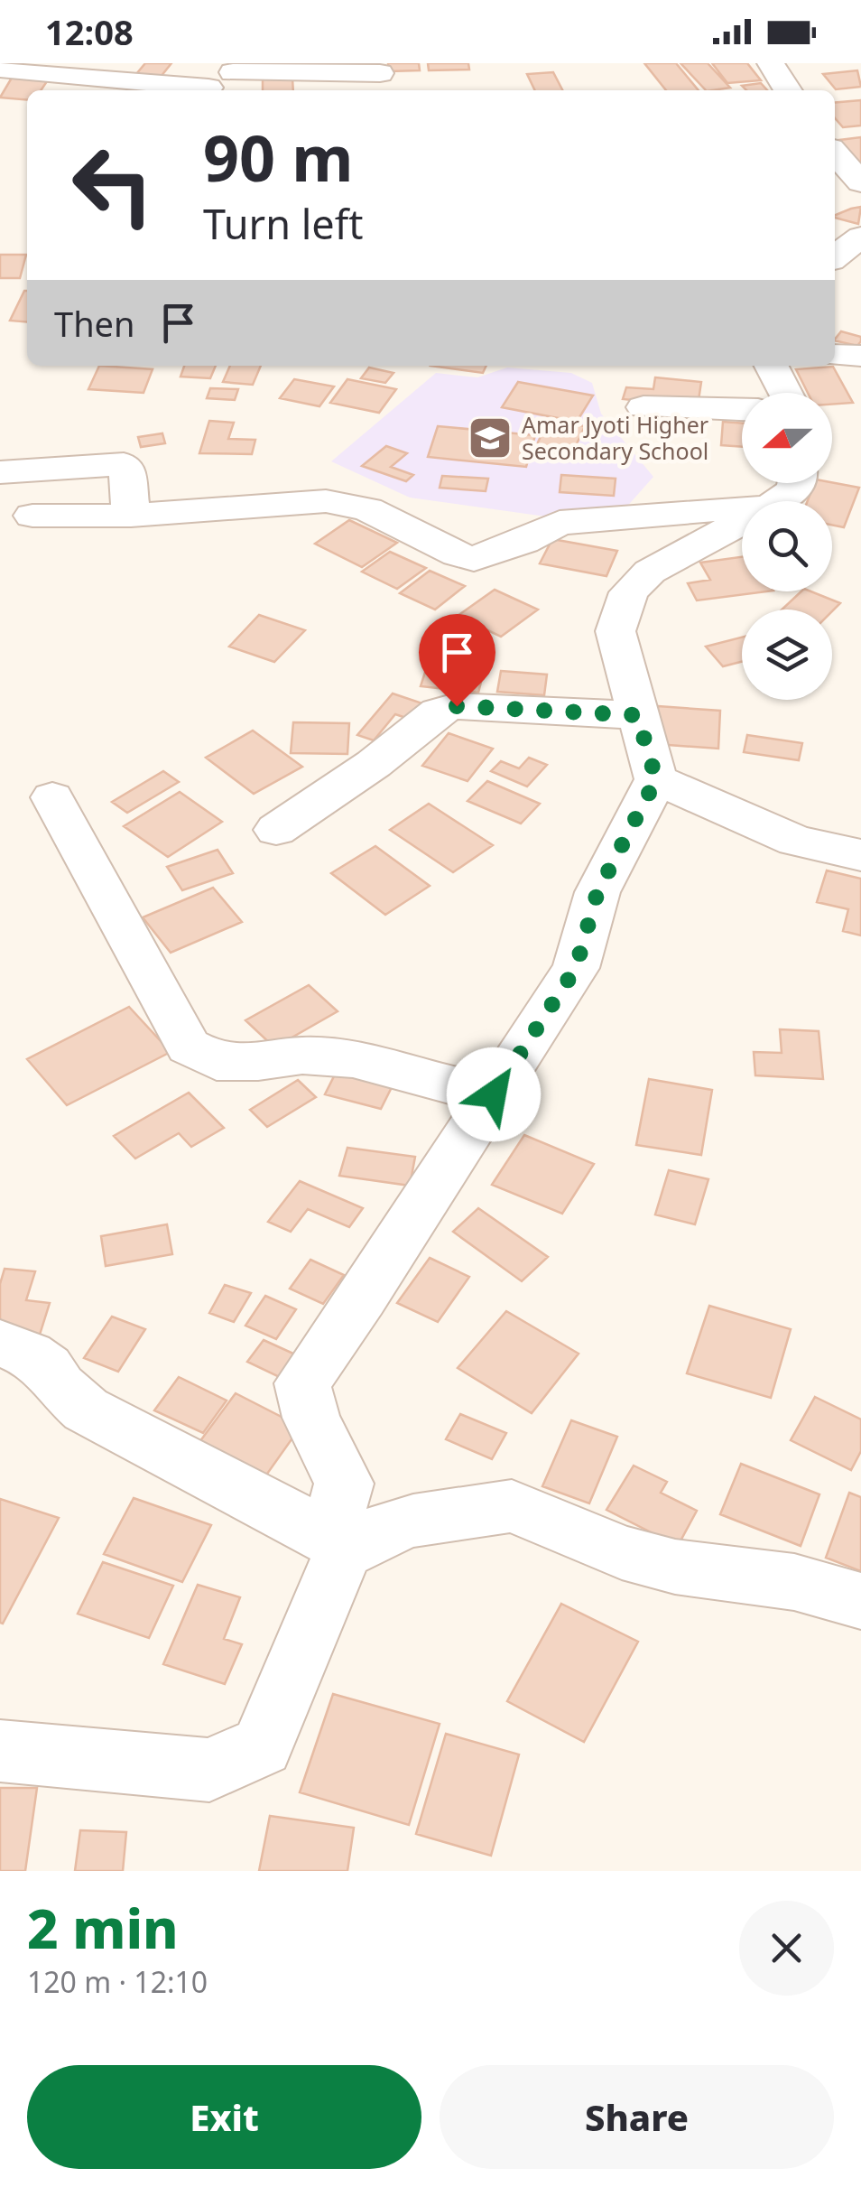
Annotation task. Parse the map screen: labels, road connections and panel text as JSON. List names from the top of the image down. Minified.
{"places":{"school or university":["Amar Jyoti Higher Secondary School"]},"north":"left","page":{"status":"12:08","turn":["90 m","Turn left"],"then":"Then","heading":["2 min","120 m · 12:10"],"buttons":["Exit","Share"]}}
